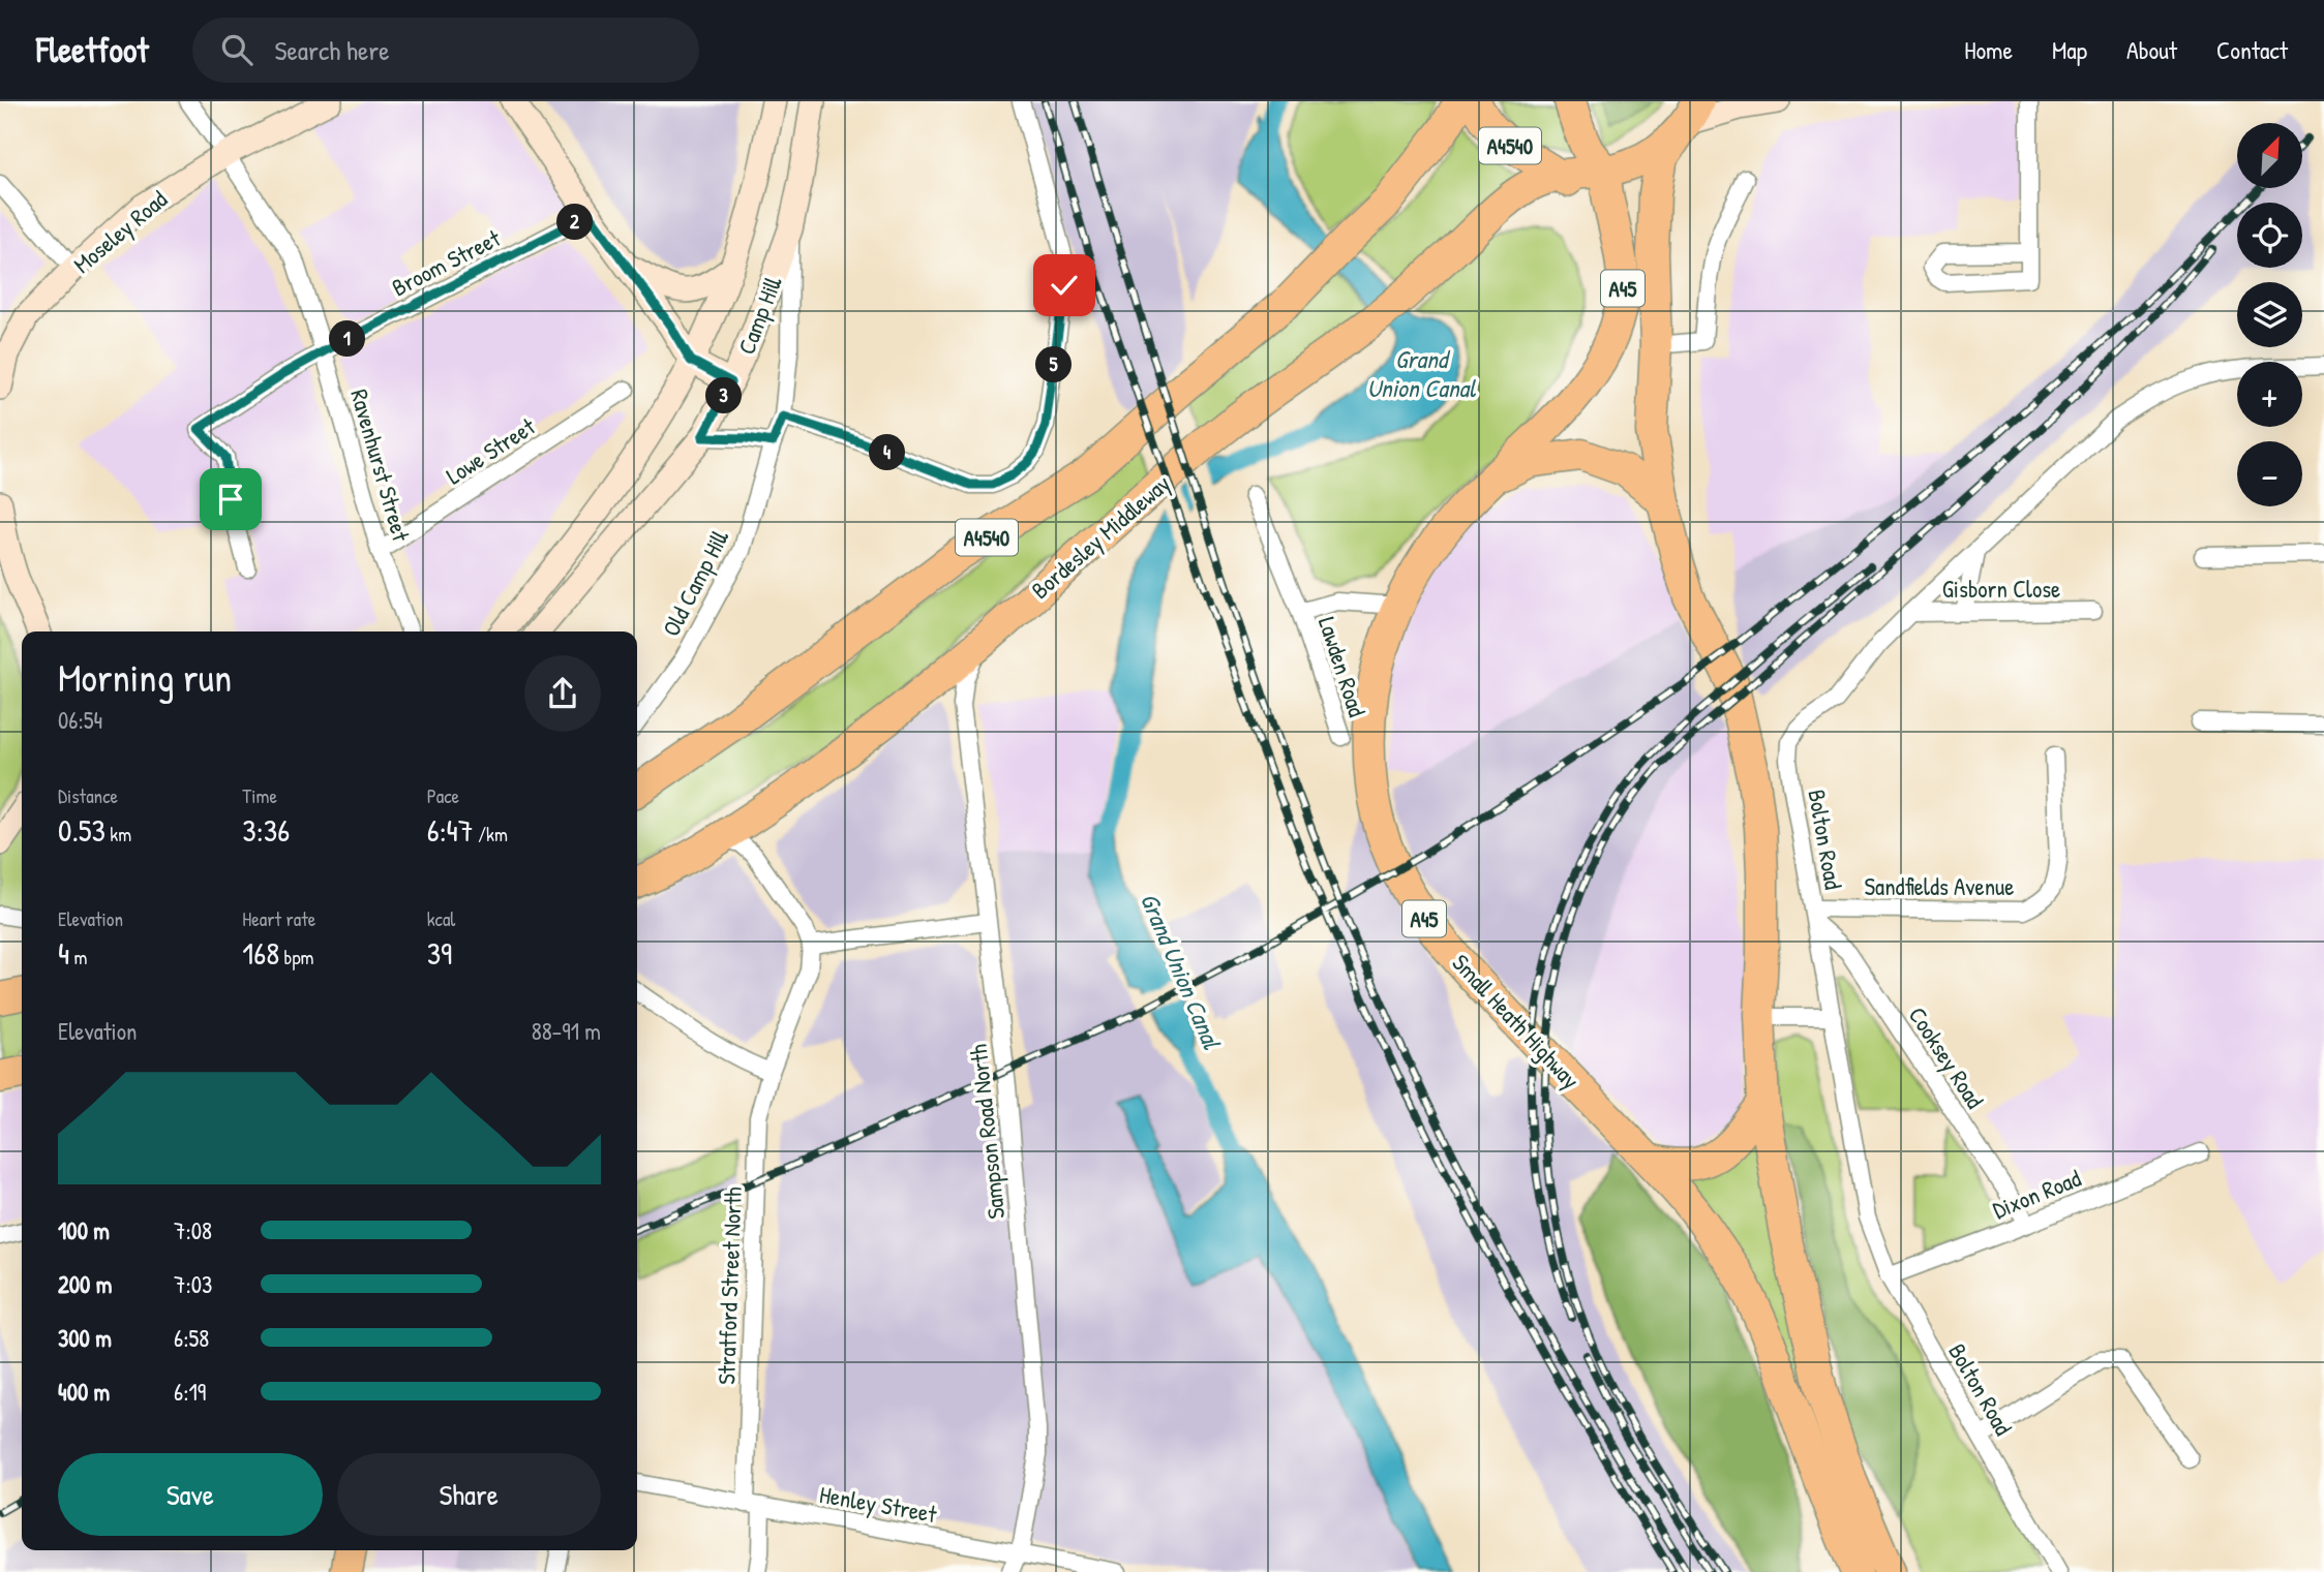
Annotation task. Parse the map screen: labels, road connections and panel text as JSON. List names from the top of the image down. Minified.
{"streets":{"highway":["A4540","A45","Bordesley Middleway","Small Heath Highway"],"main road":["Moseley Road","Camp Hill"],"street":["Broom Street","Lowe Street","Ravenhurst Street","Old Camp Hill","Gisborn Close","Lawden Road","Bolton Road","Sandfields Avenue","Cooksey Road","Sampson Road North","Dixon Road","Stratford Street North","Henley Street"]},"crossings":[["A4540","A45"],["A4540","Bordesley Middleway"],["Moseley Road","Ravenhurst Street"],["Broom Street","Ravenhurst Street"],["A45","Small Heath Highway"],["Camp Hill","Old Camp Hill"],["Lowe Street","Ravenhurst Street"],["Bordesley Middleway","Sampson Road North"],["Gisborn Close","Bolton Road"],["Lawden Road","Small Heath Highway"],["Bolton Road","Sandfields Avenue"],["Bolton Road","Cooksey Road"],["Bolton Road","Dixon Road"],["Sandfields Avenue","Cooksey Road"],["Cooksey Road","Dixon Road"],["Sampson Road North","Henley Street"],["Stratford Street North","Henley Street"]],"water":["Grand Union Canal"],"north":"top right","page":{"header":"Fleetfoot","search":"Search here","nav":["Home","Map","About","Contact"],"map_buttons":["+","−"],"pins":["2","1","5","3","4"],"heading":["Morning run","06:54"],"stats":[["Distance","0.53 km"],["Time","3:36"],["Pace","6:47 /km"],["Elevation","4 m"],["Heart rate","168 bpm"],["kcal","39"]],"chart":["Elevation","88–91 m"],"list":[{"name":"100 m","note":"7:08"},{"name":"200 m","note":"7:03"},{"name":"300 m","note":"6:58"},{"name":"400 m","note":"6:19"}],"buttons":["Save","Share"]}}
